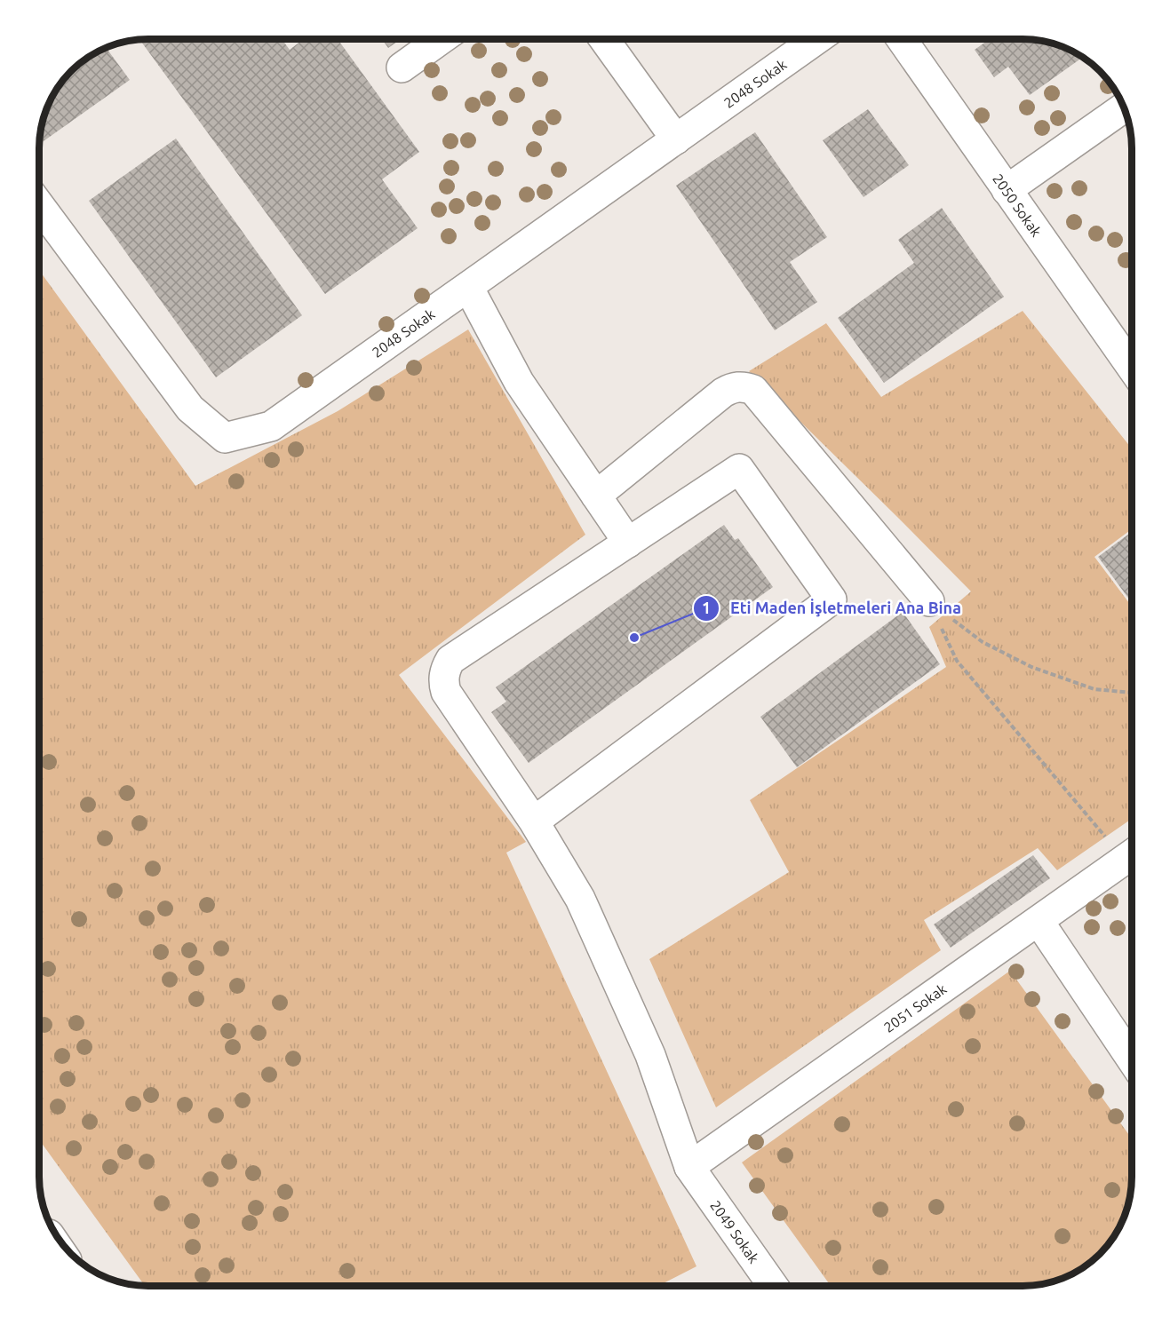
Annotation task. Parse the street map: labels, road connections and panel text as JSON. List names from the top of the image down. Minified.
{"streets":{"main road":["2048 Sokak","2050 Sokak","2051 Sokak","2049 Sokak"]},"crossings":[["2051 Sokak","2049 Sokak"]],"places":["Eti Maden İşletmeleri Ana Bina"]}
